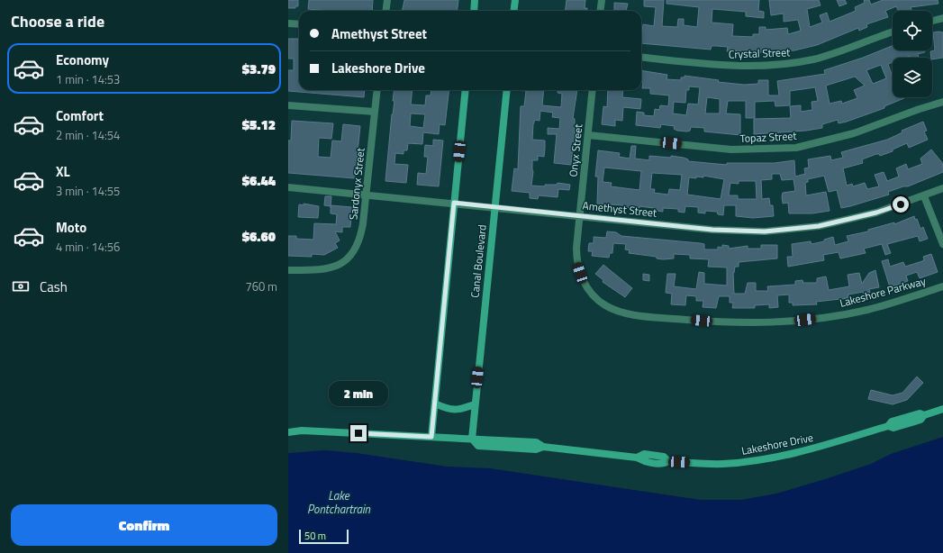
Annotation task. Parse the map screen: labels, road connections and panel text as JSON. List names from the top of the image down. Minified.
{"streets":{"street":["Crystal Street","Topaz Street","Onyx Street","Sardonyx Street","Amethyst Street","Canal Boulevard","Lakeshore Parkway","Lakeshore Drive"]},"crossings":[["Topaz Street","Onyx Street"],["Onyx Street","Amethyst Street"],["Onyx Street","Lakeshore Parkway"],["Sardonyx Street","Amethyst Street"],["Amethyst Street","Canal Boulevard"],["Amethyst Street","Lakeshore Parkway"],["Canal Boulevard","Lakeshore Drive"]],"water":["Lake Pontchartrain"],"scale_bar":"50 m","page":{"heading":"Choose a ride","banner":["Amethyst Street","Lakeshore Drive"],"list":[{"name":"Economy","note":"1 min · 14:53","value":"$3.79"},{"name":"Comfort","note":"2 min · 14:54","value":"$5.12"},{"name":"XL","note":"3 min · 14:55","value":"$6.44"},{"name":"Moto","note":"4 min · 14:56","value":"$6.60"}],"pay":["Cash","760 m"],"bubble":"2 min","buttons":"Confirm","scale":"50 m"}}
